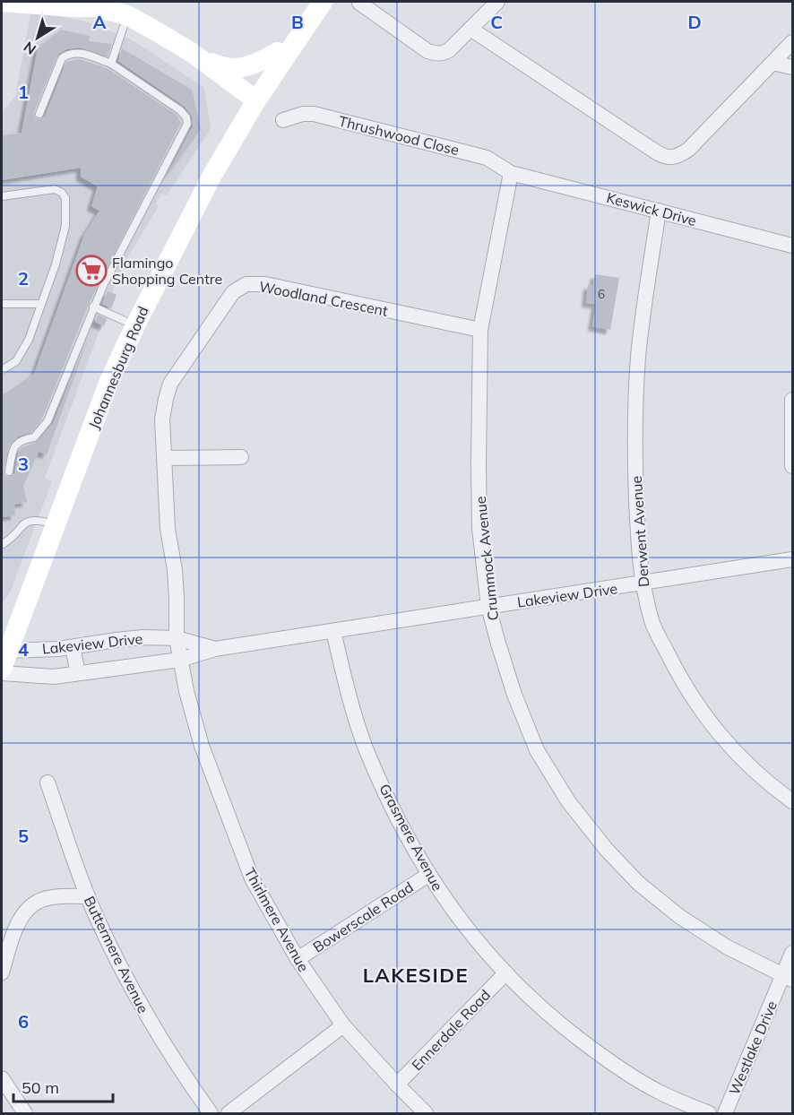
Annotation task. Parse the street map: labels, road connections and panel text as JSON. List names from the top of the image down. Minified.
{"streets":{"street":["Thrushwood Close","Keswick Drive","Woodland Crescent","Johannesburg Road","Derwent Avenue","Crummock Avenue","Lakeview Drive","Grasmere Avenue","Bowerscale Road","Thirlmere Avenue","Buttermere Avenue","Ennerdale Road","Westlake Drive"]},"crossings":[["Thrushwood Close","Keswick Drive"],["Thrushwood Close","Crummock Avenue"],["Keswick Drive","Derwent Avenue"],["Keswick Drive","Crummock Avenue"],["Woodland Crescent","Crummock Avenue"],["Woodland Crescent","Lakeview Drive"],["Woodland Crescent","Thirlmere Avenue"],["Johannesburg Road","Lakeview Drive"],["Derwent Avenue","Lakeview Drive"],["Crummock Avenue","Lakeview Drive"],["Crummock Avenue","Westlake Drive"],["Lakeview Drive","Grasmere Avenue"],["Lakeview Drive","Thirlmere Avenue"],["Grasmere Avenue","Bowerscale Road"],["Grasmere Avenue","Ennerdale Road"],["Bowerscale Road","Thirlmere Avenue"],["Thirlmere Avenue","Ennerdale Road"]],"districts":["LAKESIDE"],"places":{"supermarket":["Flamingo Shopping Centre"]},"house_numbers":["6"],"scale_bar":"50 m","north":"bottom left","grid":{"columns":["A","B","C","D"],"rows":["1","2","3","4","5","6"]}}
